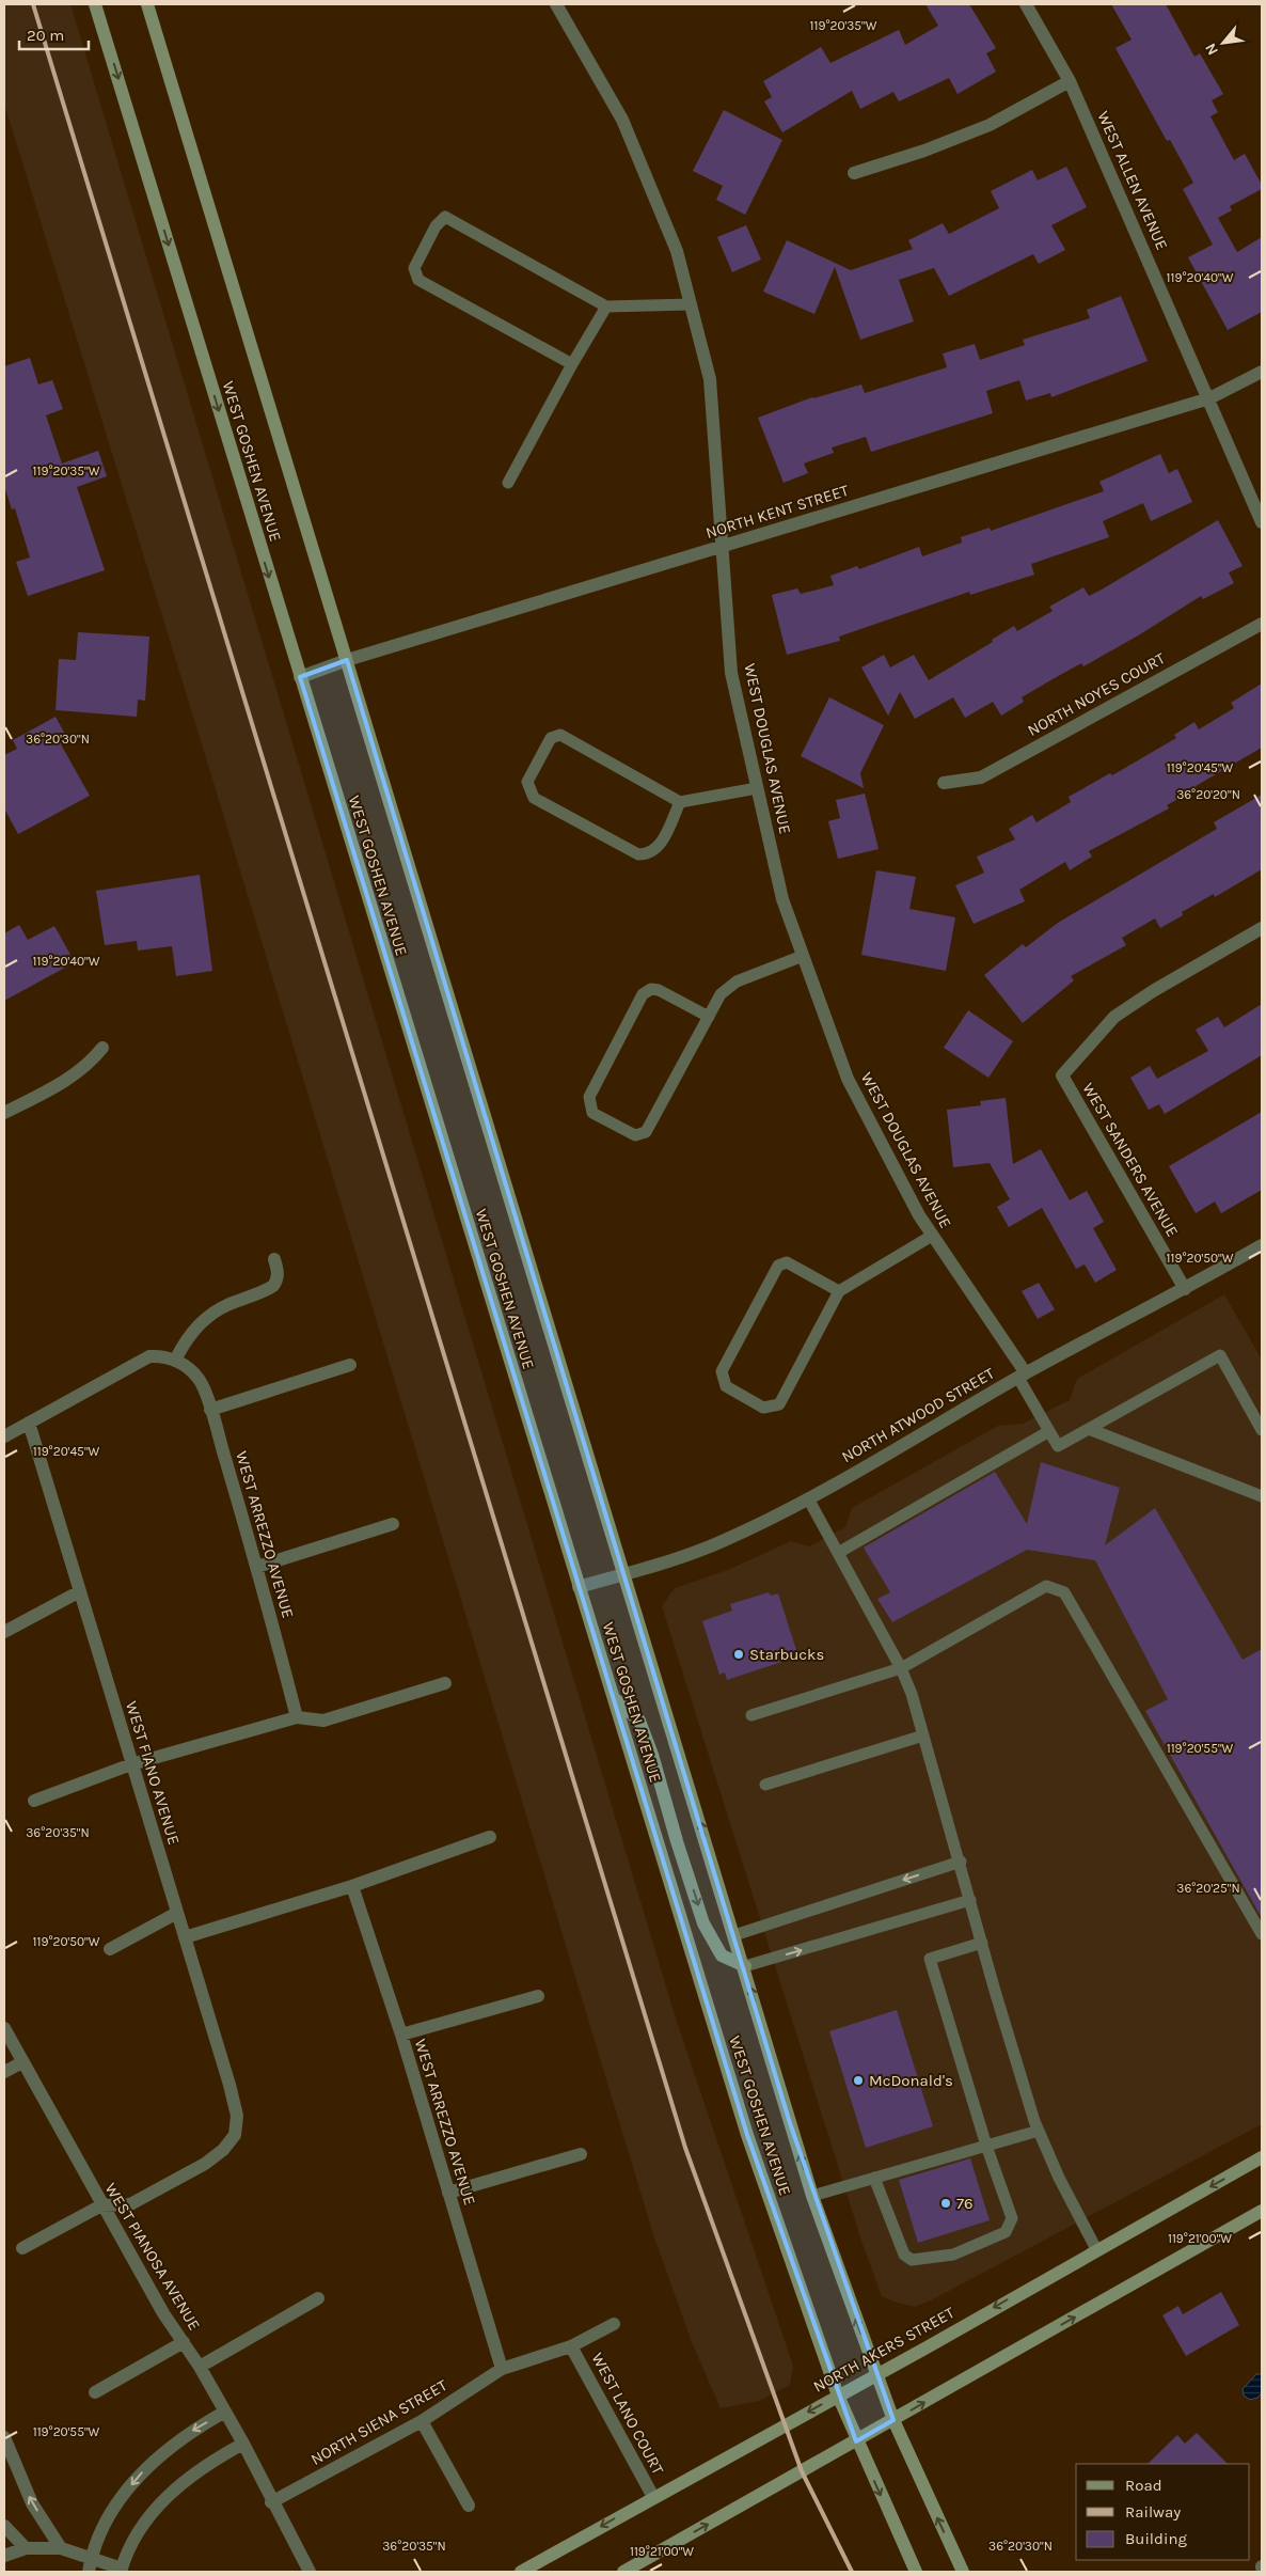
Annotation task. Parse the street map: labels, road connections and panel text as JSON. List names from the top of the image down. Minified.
{"streets":{"main road":["WEST GOSHEN AVENUE","NORTH AKERS STREET"],"street":["WEST ALLEN AVENUE","NORTH KENT STREET","NORTH NOYES COURT","WEST DOUGLAS AVENUE","WEST SANDERS AVENUE","NORTH ATWOOD STREET","WEST ARREZZO AVENUE","WEST FIANO AVENUE","WEST PIANOSA AVENUE","WEST LANO COURT","NORTH SIENA STREET"]},"crossings":[["WEST ALLEN AVENUE","NORTH KENT STREET"],["WEST GOSHEN AVENUE","NORTH KENT STREET"],["WEST GOSHEN AVENUE","NORTH ATWOOD STREET"],["WEST GOSHEN AVENUE","NORTH AKERS STREET"],["NORTH KENT STREET","WEST DOUGLAS AVENUE"],["WEST DOUGLAS AVENUE","NORTH ATWOOD STREET"],["WEST SANDERS AVENUE","NORTH ATWOOD STREET"],["WEST ARREZZO AVENUE","NORTH SIENA STREET"],["WEST FIANO AVENUE","WEST PIANOSA AVENUE"],["WEST PIANOSA AVENUE","NORTH SIENA STREET"],["NORTH AKERS STREET","WEST LANO COURT"],["WEST LANO COURT","NORTH SIENA STREET"]],"places":["Starbucks","McDonald's","76"],"legend":["Road","Railway","Building"],"scale_bar":"20 m","north":"bottom left","coordinates":["119°20'35\"W","119°20'40\"W","36°20'30\"N","119°20'45\"W","36°20'20\"N","119°20'50\"W","119°20'55\"W","36°20'35\"N","36°20'25\"N","119°21'00\"W"]}
